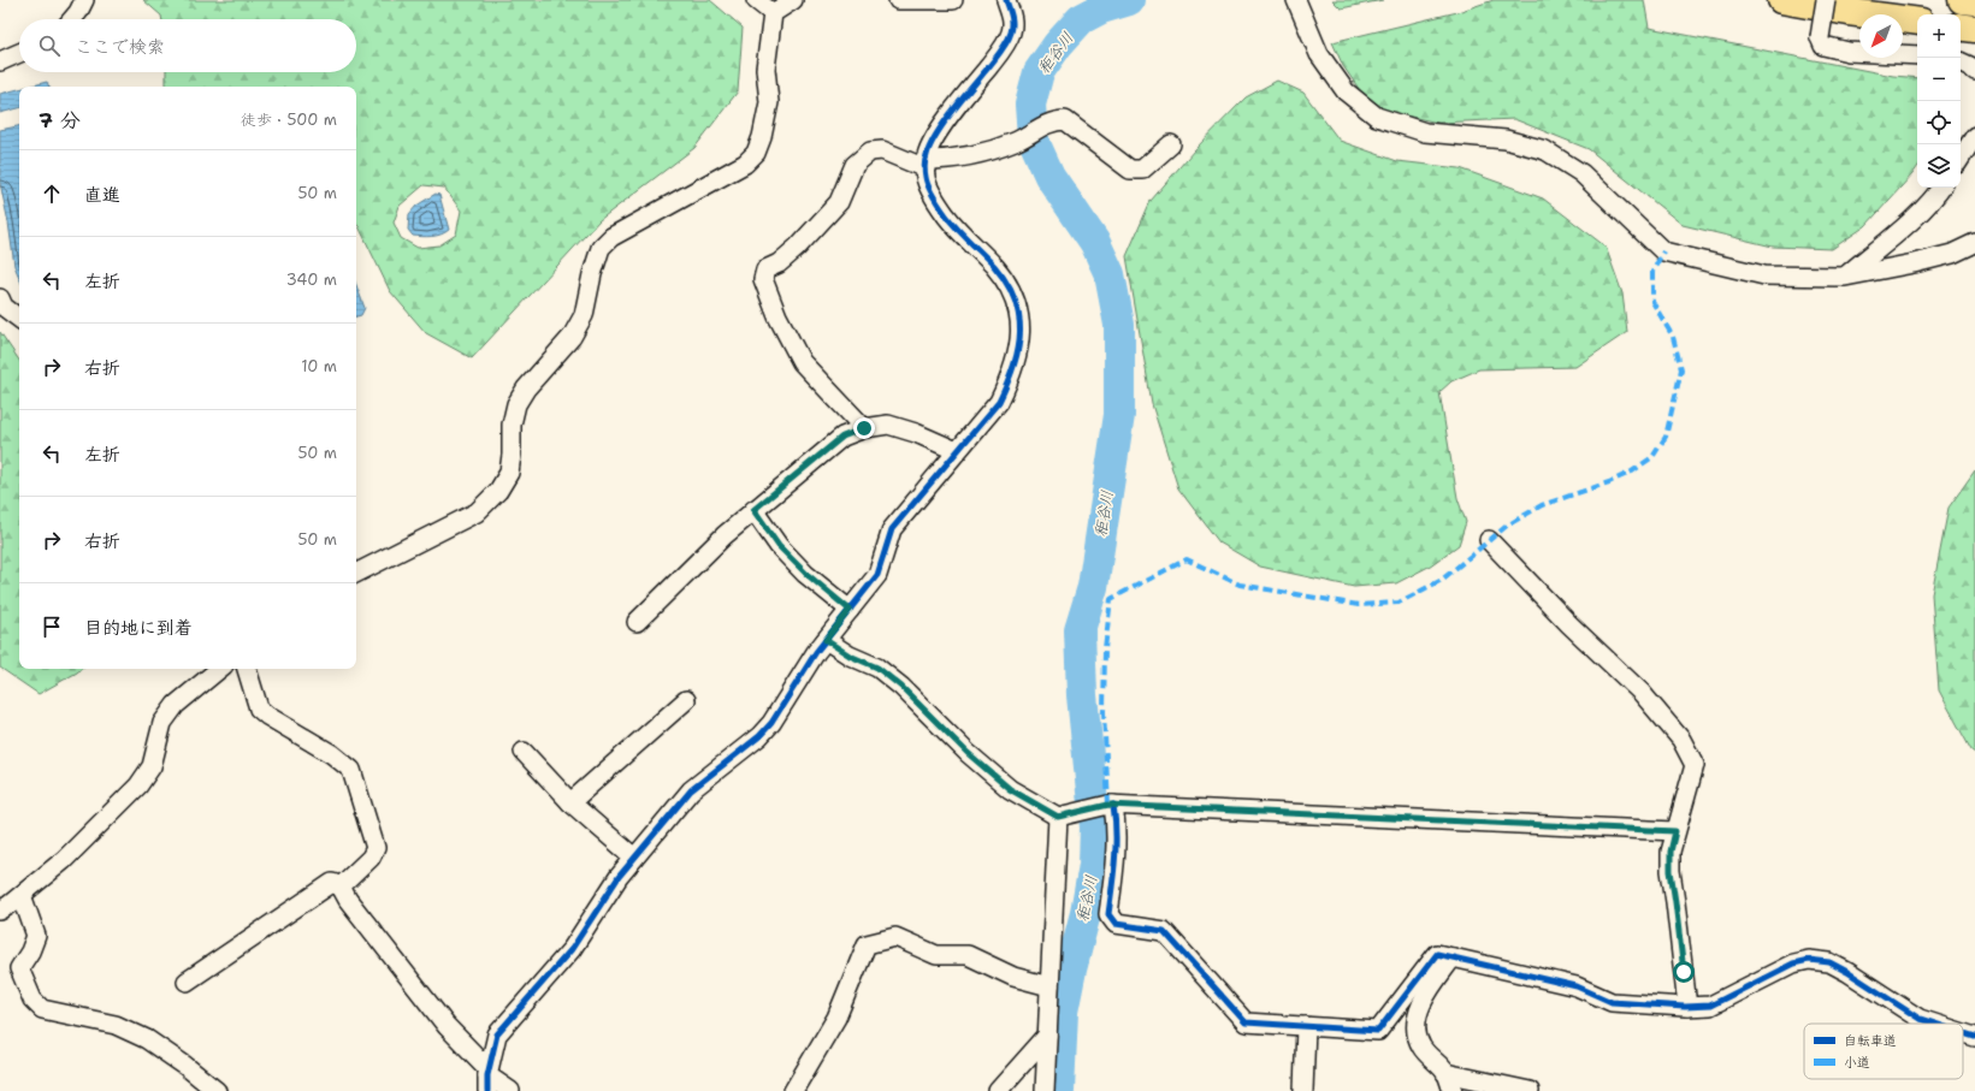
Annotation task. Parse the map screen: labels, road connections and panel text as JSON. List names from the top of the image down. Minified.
{"water":["秬谷川"],"legend":["自転車道","小道"],"north":"bottom left","page":{"map_buttons":["+","−"],"search":"ここで検索","heading":["7 分","徒歩 · 500 m"],"list":[["直進","50 m"],["左折","340 m"],["右折","10 m"],["左折","50 m"],["右折","50 m"],"目的地に到着"]}}
